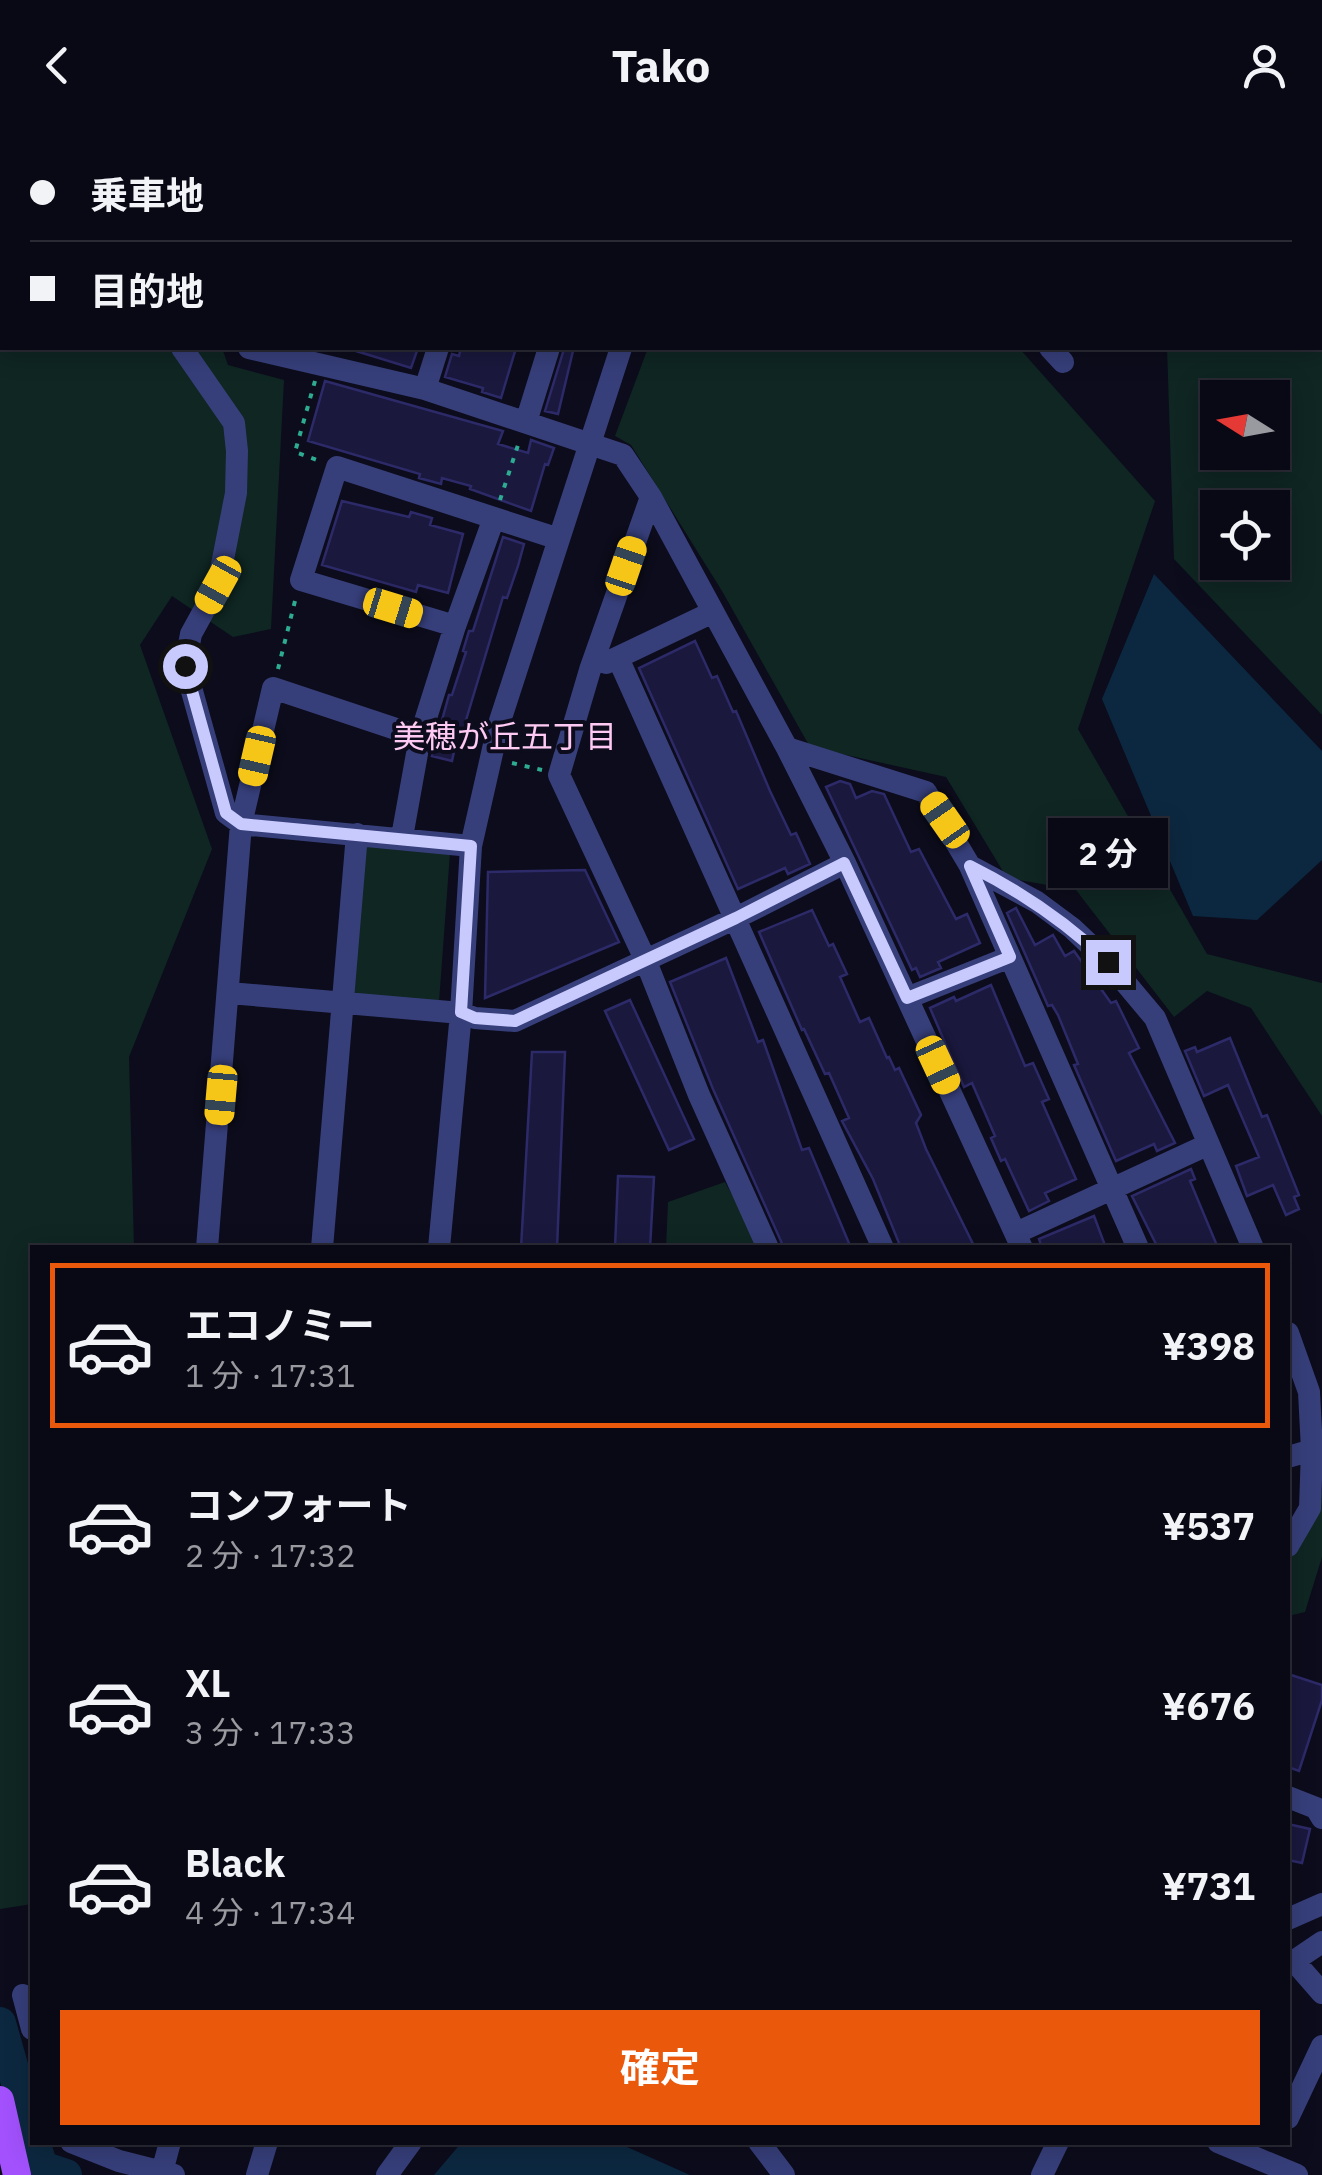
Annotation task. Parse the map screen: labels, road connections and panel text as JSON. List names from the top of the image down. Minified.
{"districts":["美穂が丘五丁目"],"north":"left","page":{"header":"Tako","banner":["乗車地","目的地"],"bubble":"2 分","list":[{"name":"エコノミー","note":"1 分 · 17:31","value":"¥398"},{"name":"コンフォート","note":"2 分 · 17:32","value":"¥537"},{"name":"XL","note":"3 分 · 17:33","value":"¥676"},{"name":"Black","note":"4 分 · 17:34","value":"¥731"}],"buttons":"確定"}}
